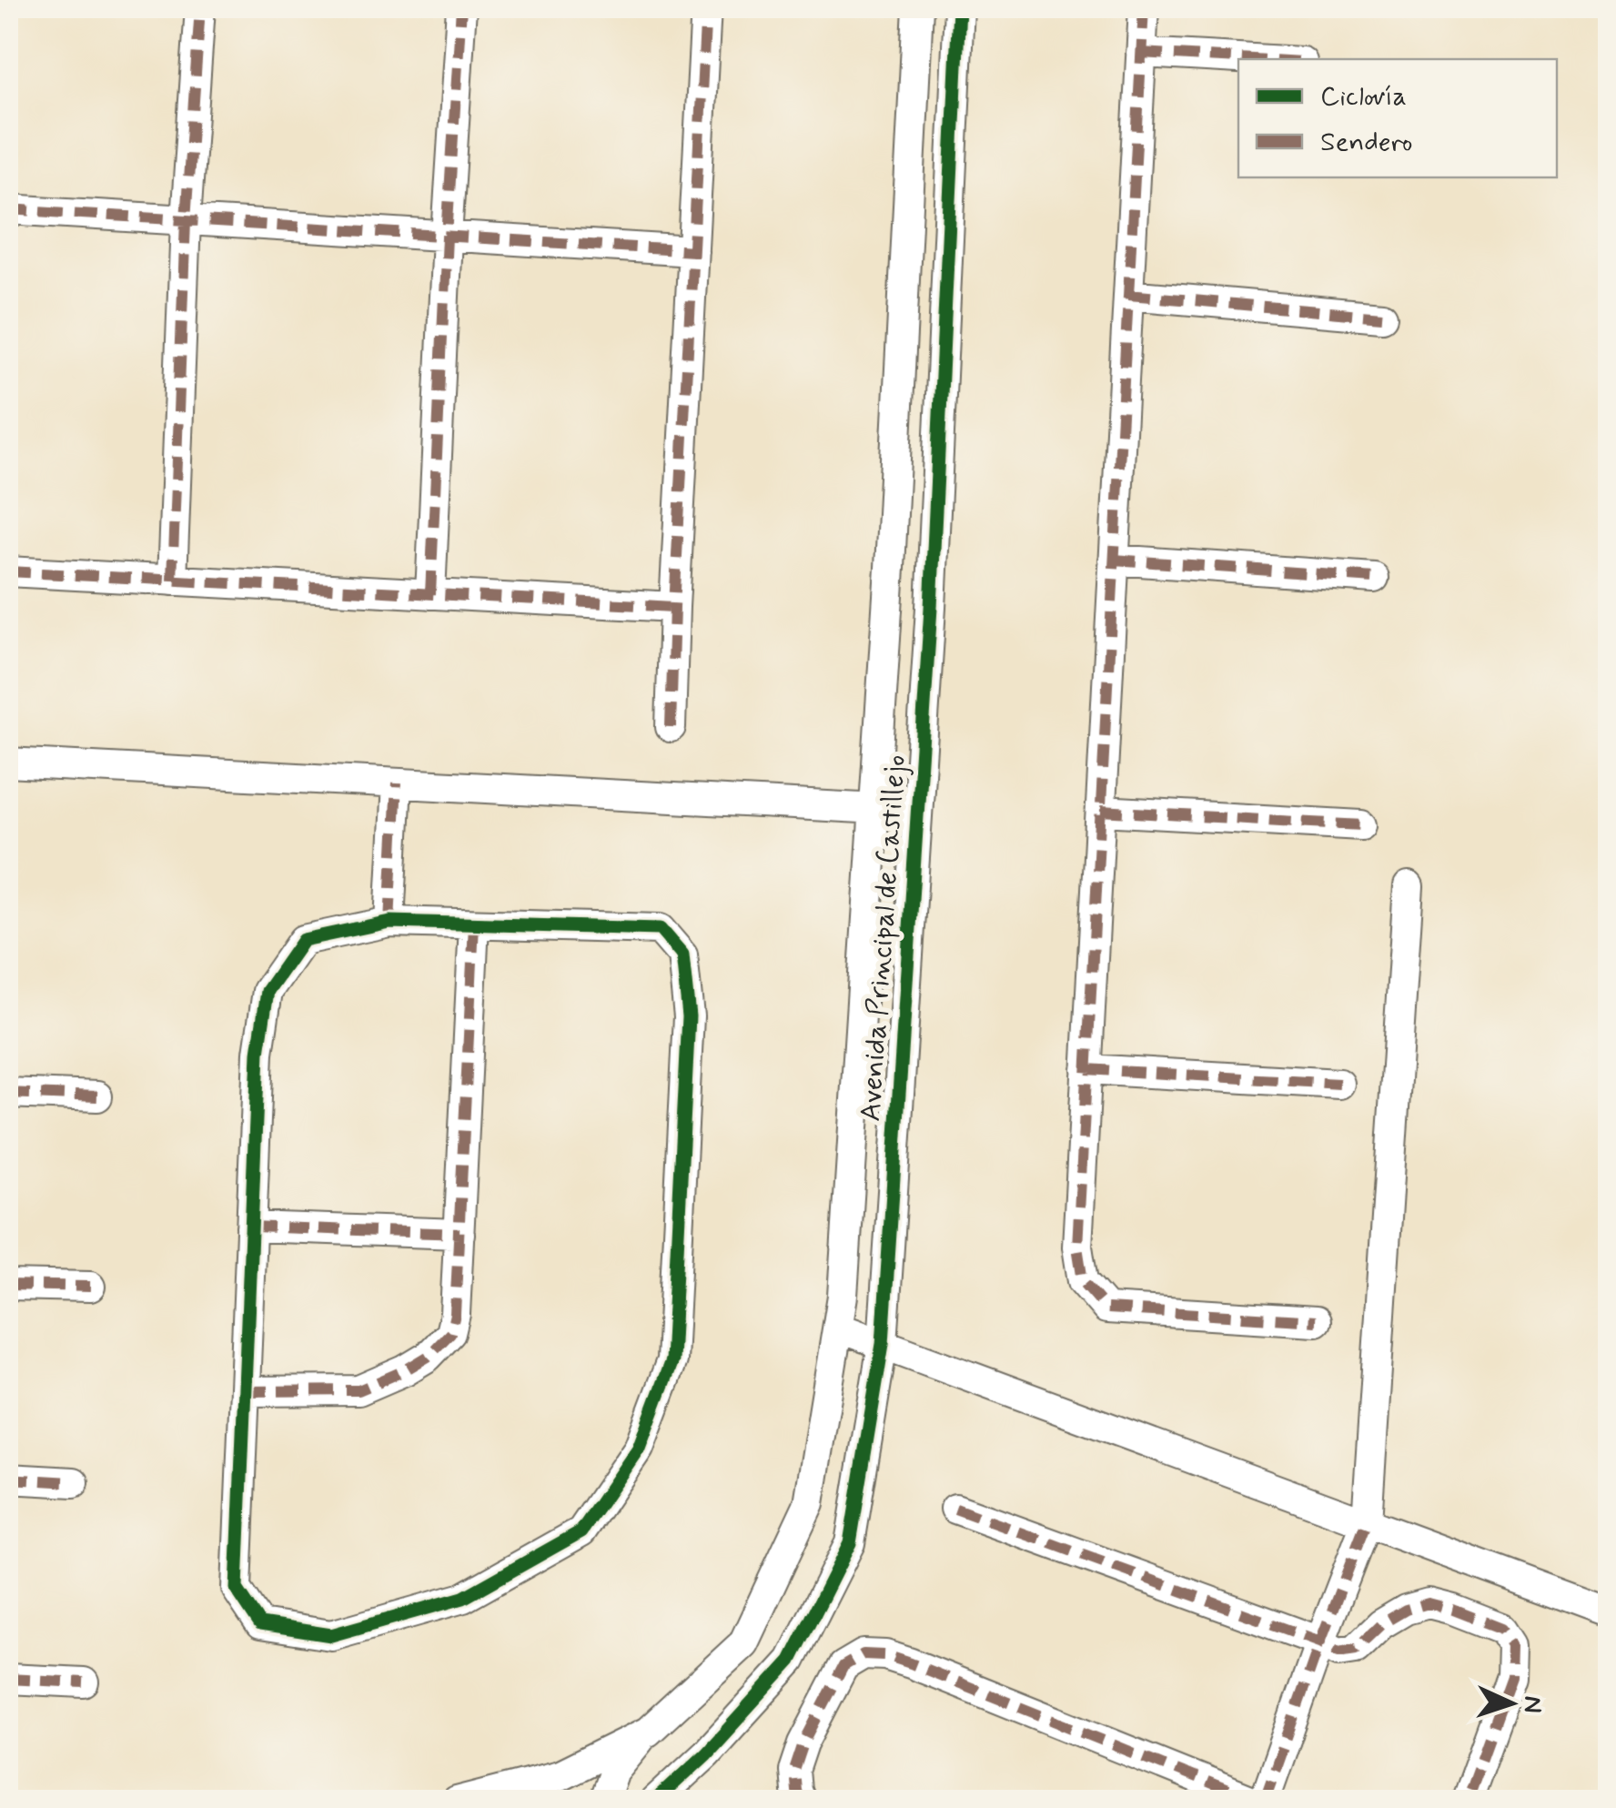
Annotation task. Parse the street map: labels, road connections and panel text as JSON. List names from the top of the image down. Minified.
{"streets":{"street":["Avenida Principal de Castillejo"]},"legend":["Ciclovía","Sendero"],"north":"right"}
